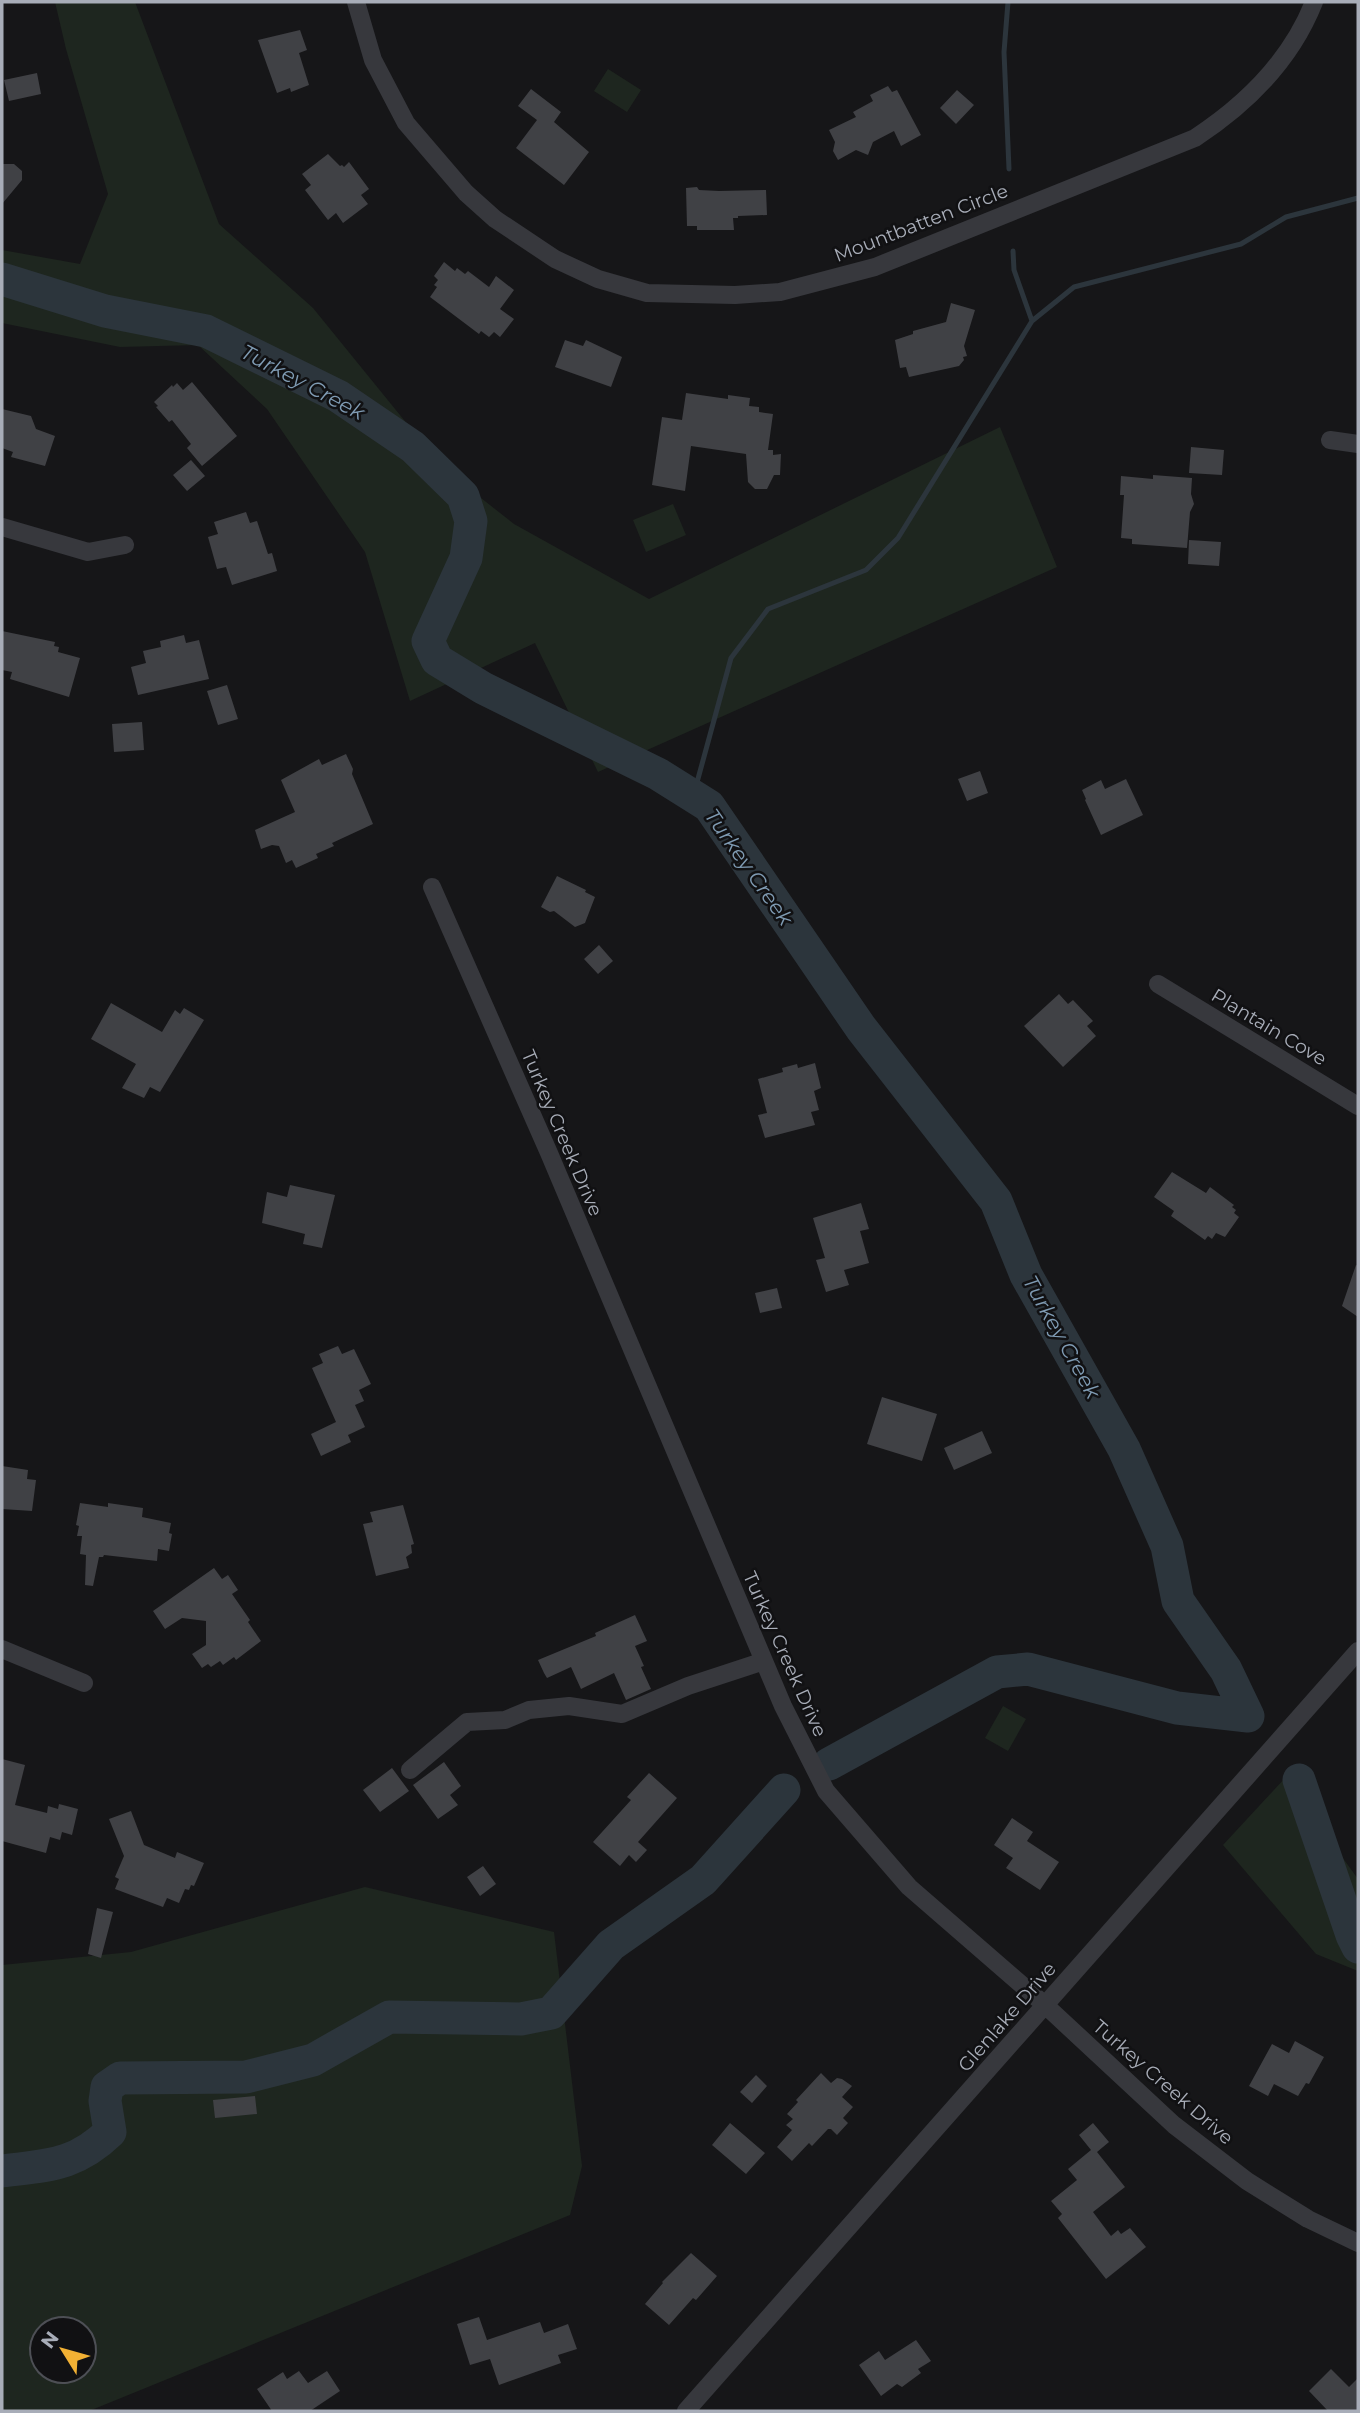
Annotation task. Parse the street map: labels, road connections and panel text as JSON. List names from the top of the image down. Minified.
{"streets":{"street":["Mountbatten Circle","Plantain Cove","Turkey Creek Drive","Glenlake Drive"]},"crossings":[["Turkey Creek Drive","Glenlake Drive"]],"water":["Turkey Creek"],"north":"top left"}
